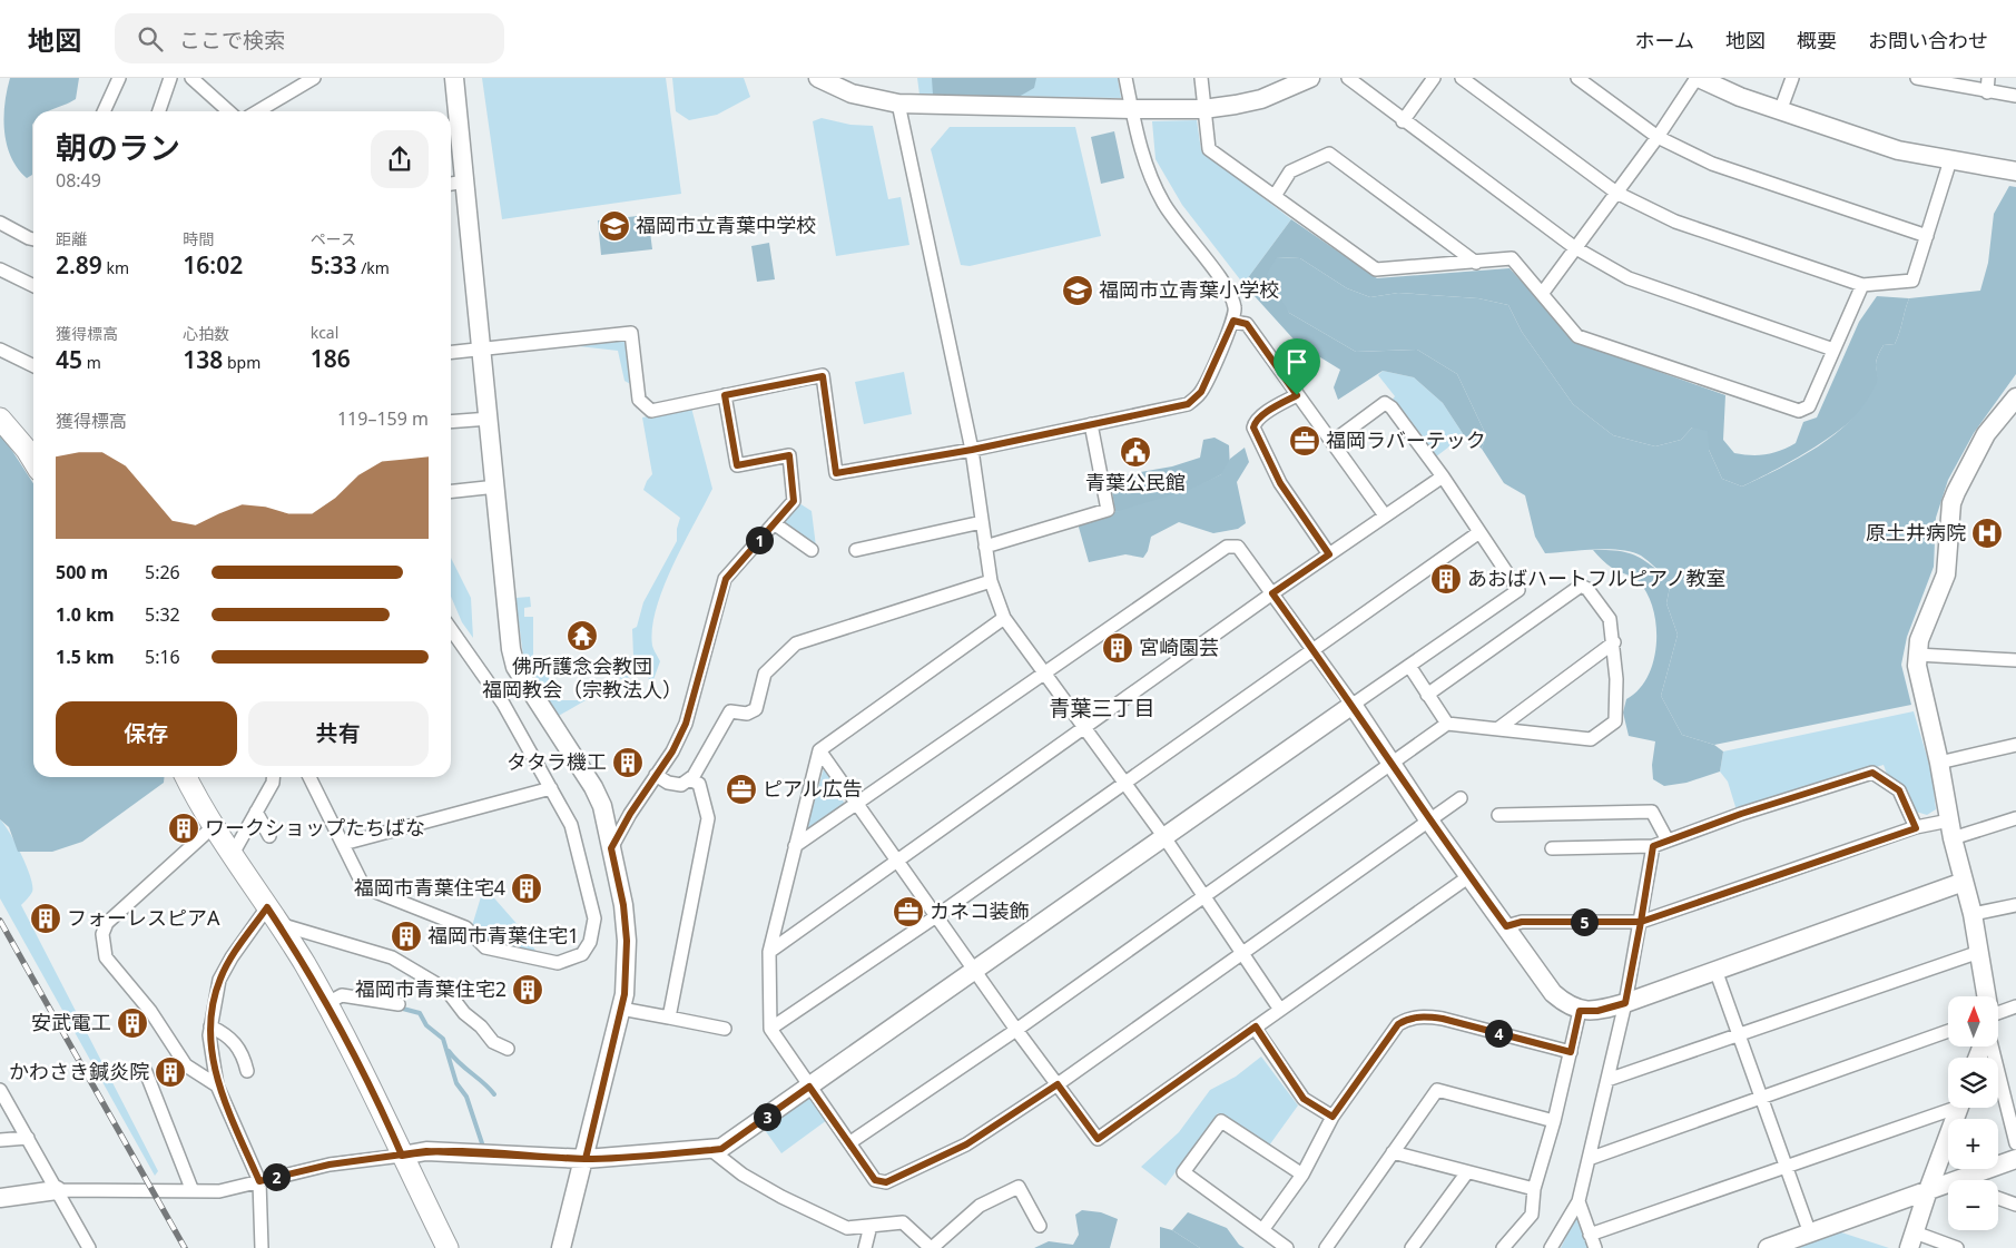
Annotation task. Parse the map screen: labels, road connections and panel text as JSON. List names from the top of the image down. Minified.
{"districts":["青葉三丁目"],"places":{"school or university":["福岡市立青葉中学校","福岡市立青葉小学校"],"office":["福岡ラバーテック","ピアル広告","カネコ装飾"],"public building":["青葉公民館"],"hospital":["原土井病院"],"building":["あおばハートフルピアノ教室","宮崎園芸","タタラ機工","ワークショップたちばな","福岡市青葉住宅4","フォーレスピアA","福岡市青葉住宅1","福岡市青葉住宅2","安武電工","かわさき鍼炎院"],"temple":["佛所護念会教団 福岡教会（宗教法人）"]},"north":"top","page":{"header":"地図","search":"ここで検索","nav":["ホーム","地図","概要","お問い合わせ"],"heading":["朝のラン","08:49"],"stats":[["距離","2.89 km"],["時間","16:02"],["ペース","5:33 /km"],["獲得標高","45 m"],["心拍数","138 bpm"],["kcal","186"]],"chart":["獲得標高","119–159 m"],"pins":["1","5","4","3","2"],"list":[{"name":"500 m","note":"5:26"},{"name":"1.0 km","note":"5:32"},{"name":"1.5 km","note":"5:16"}],"buttons":["保存","共有"],"map_buttons":["+","−"]}}
